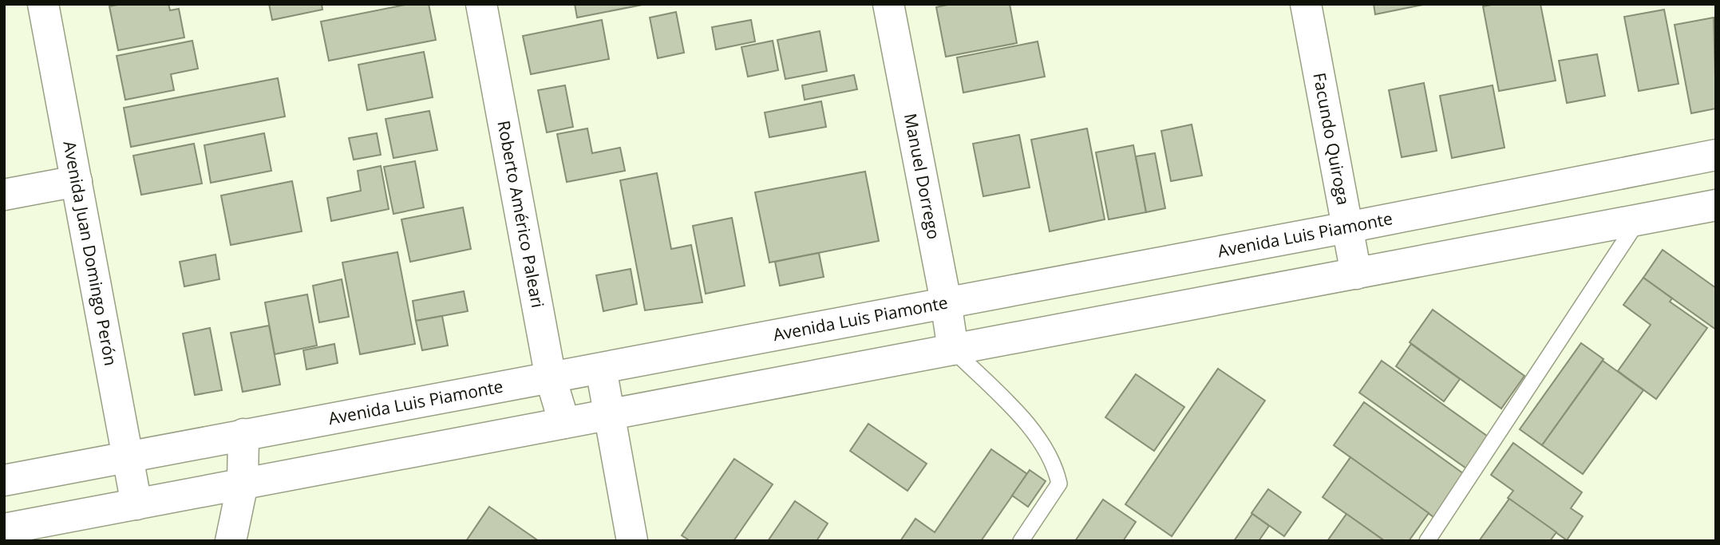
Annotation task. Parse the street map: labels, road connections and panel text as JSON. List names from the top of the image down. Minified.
{"streets":{"street":["Facundo Quiroga","Manuel Dorrego","Roberto Américo Paleari","Avenida Luis Piamonte","Avenida Juan Domingo Perón"]},"crossings":[["Facundo Quiroga","Avenida Luis Piamonte"],["Manuel Dorrego","Avenida Luis Piamonte"],["Roberto Américo Paleari","Avenida Luis Piamonte"],["Avenida Luis Piamonte","Avenida Juan Domingo Perón"]]}
